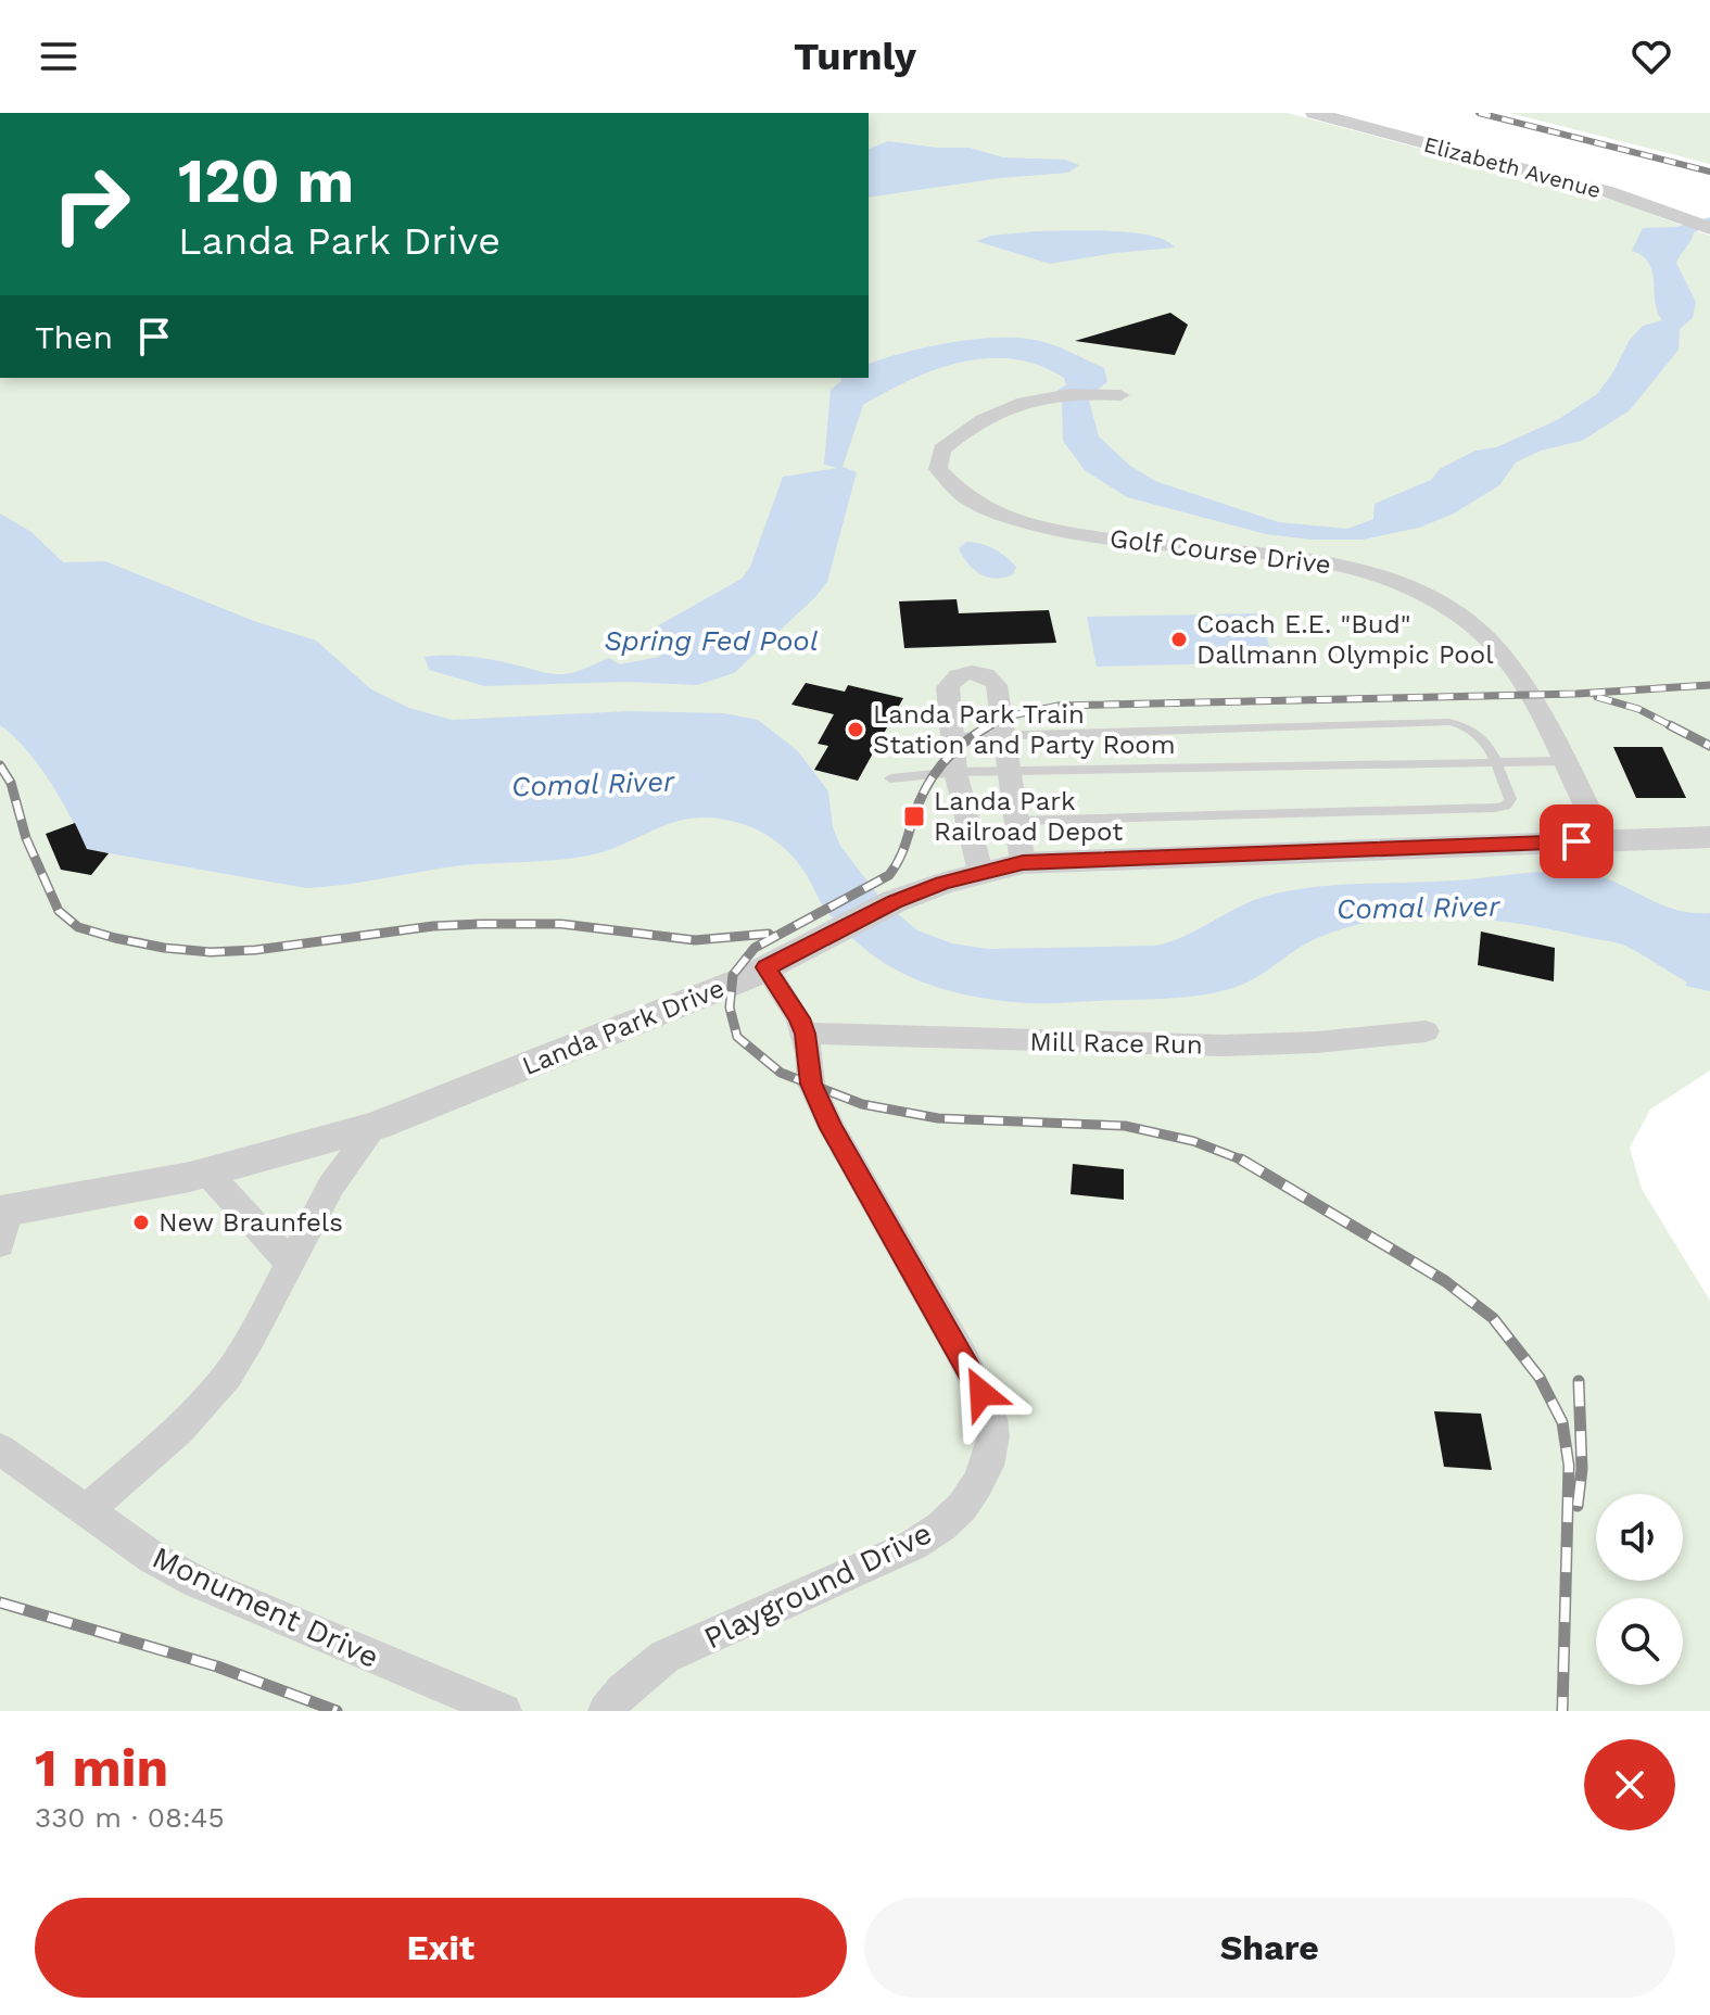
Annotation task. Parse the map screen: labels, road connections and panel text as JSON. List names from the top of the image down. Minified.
{"streets":{"street":["Elizabeth Avenue","Golf Course Drive","Landa Park Drive","Mill Race Run","Playground Drive","Monument Drive"]},"crossings":[["Golf Course Drive","Landa Park Drive"],["Landa Park Drive","Playground Drive"],["Mill Race Run","Playground Drive"]],"water":["Spring Fed Pool","Comal River"],"places":{"other":["Coach E.E. \"Bud\" Dallmann Olympic Pool","Landa Park Train Station and Party Room","New Braunfels"],"transit":["Landa Park Railroad Depot"]},"page":{"header":"Turnly","turn":["120 m","Landa Park Drive"],"then":"Then","heading":["1 min","330 m · 08:45"],"buttons":["Exit","Share"]}}
